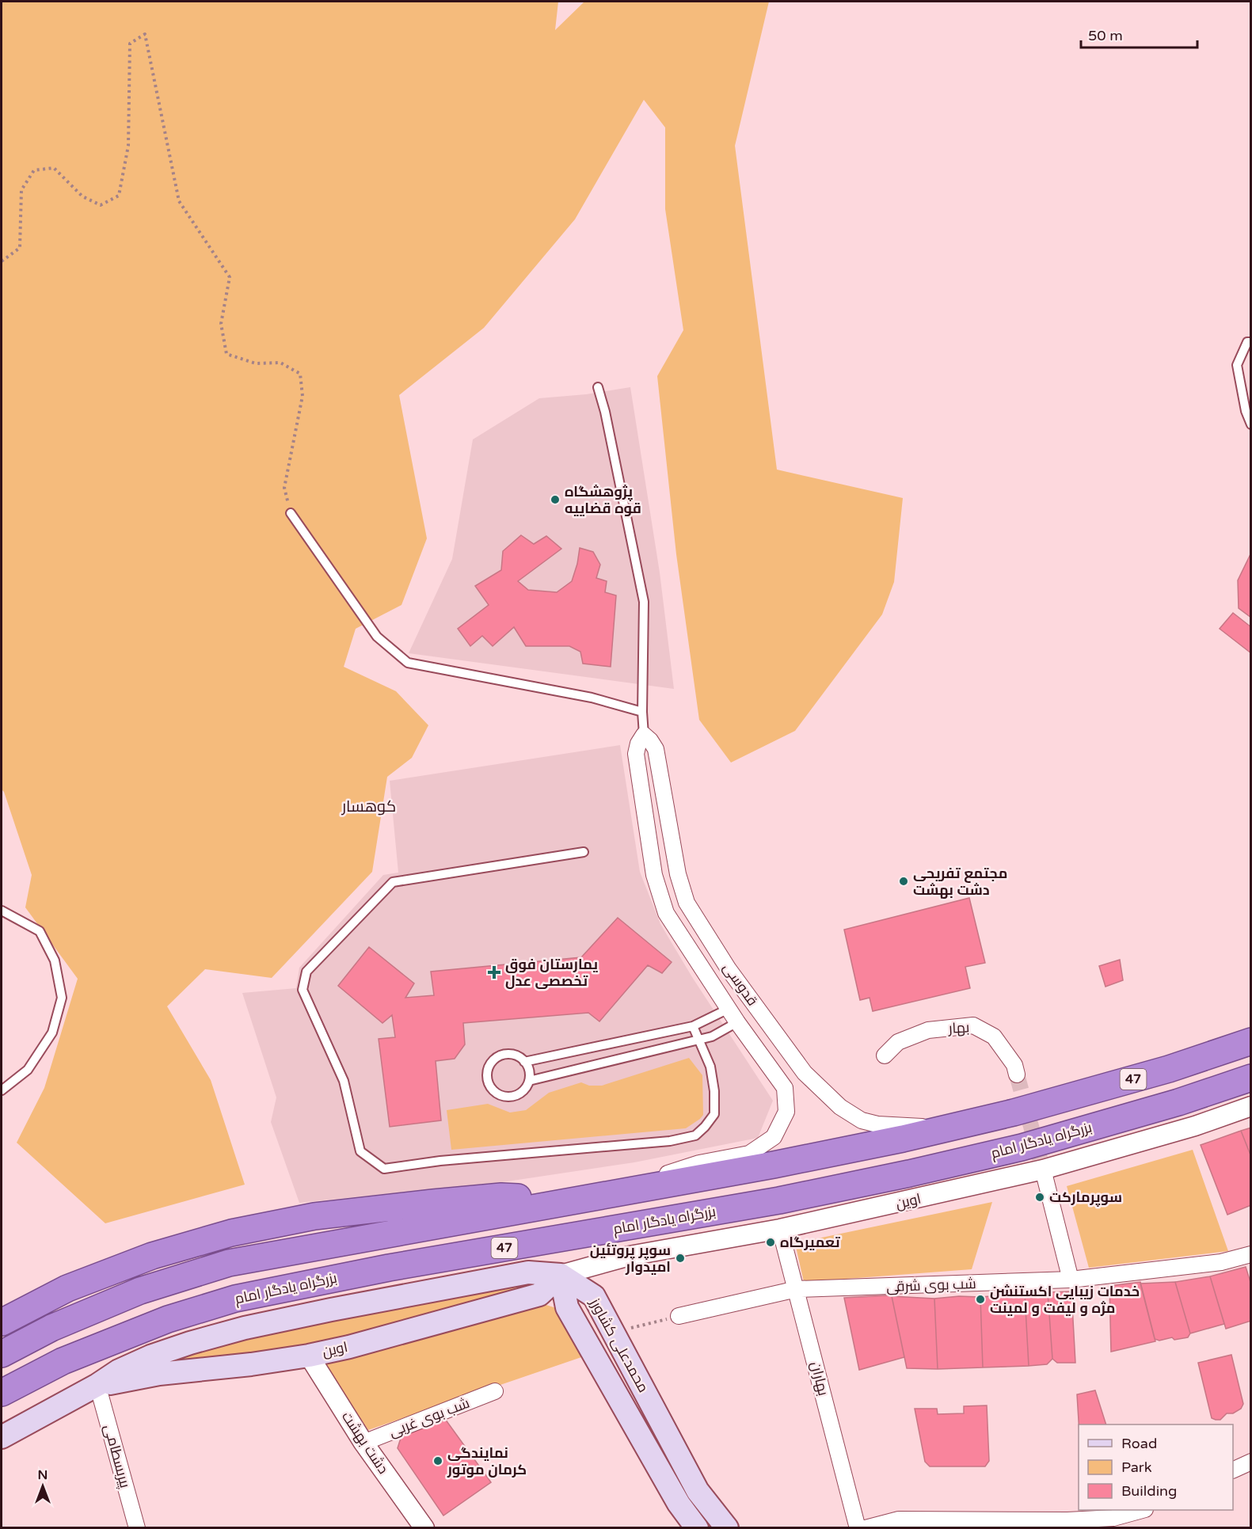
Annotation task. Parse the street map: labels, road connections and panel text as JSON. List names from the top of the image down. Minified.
{"streets":{"highway":["47","بزرگراه یادگار امام"],"main road":["اوین","محمدعلی کشاورز"],"street":["قدوسی","بهار","شب بوی شرقی","بهاران","شب بوی غربی","دشت بهشت","پیربسطامی"]},"crossings":[["قدوسی","47"],["اوین","محمدعلی کشاورز"],["اوین","بهاران"],["اوین","دشت بهشت"],["اوین","پیربسطامی"],["شب بوی شرقی","بهاران"],["شب بوی غربی","دشت بهشت"]],"districts":["کوهسار"],"places":{"other":["پژوهشگاه قوه قضاییه","مجتمع تفریحی دشت بهشت","سوپرمارکت","تعمیرگاه","سوپر پروتئین امیدوار","خدمات زیبایی اکستنشن مژه و لیفت و لمینت","نمایندگی کرمان موتور"],"health":["یمارستان فوق تخصصی عدل"]},"legend":["Road","Park","Building"],"scale_bar":"50 m","north":"top"}
